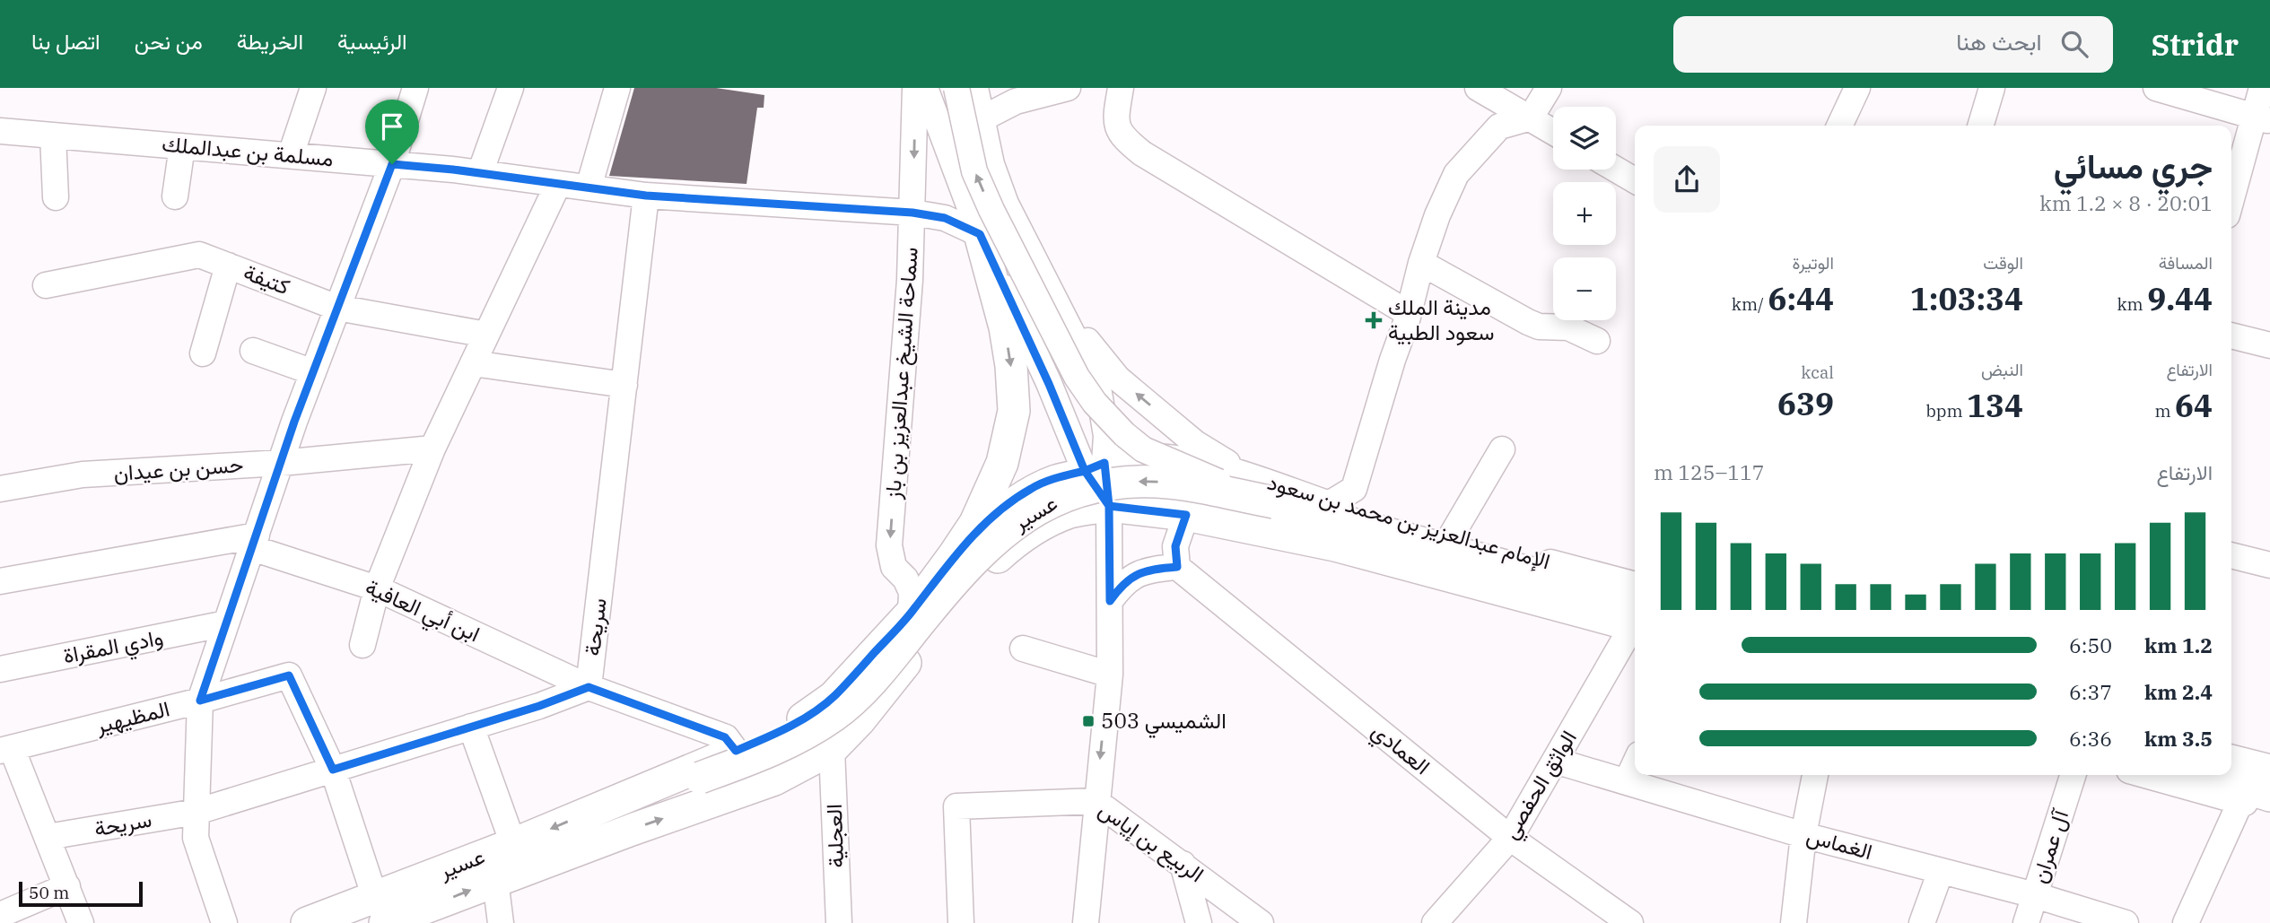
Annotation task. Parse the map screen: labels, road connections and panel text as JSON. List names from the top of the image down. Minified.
{"streets":{"main road":["عسير","الإمام عبدالعزيز بن محمد بن سعود"],"street":["مسلمة بن عبدالملك","كتيفة","سماحة الشيخ عبدالعزيز بن باز","حسن بن عيدان","ابن أبي العافية","سريحة","وادي المقراة","المظيهير","العمادي","الواثق الحفصي","العجلية","الربيع بن إياس","الغماس","آل عمران"]},"crossings":[["مسلمة بن عبدالملك","سماحة الشيخ عبدالعزيز بن باز"],["مسلمة بن عبدالملك","سريحة"],["عسير","الإمام عبدالعزيز بن محمد بن سعود"],["عسير","المظيهير"],["ابن أبي العافية","سريحة"],["سريحة","المظيهير"],["العمادي","الواثق الحفصي"],["الواثق الحفصي","الغماس"],["الغماس","آل عمران"]],"places":{"health":["مدينة الملك سعود الطبية"],"transit":["الشميسي 503"]},"scale_bar":"50 m","page":{"header":"Stridr","search":"ابحث هنا","nav":["الرئيسية","الخريطة","من نحن","اتصل بنا"],"map_buttons":["+","−"],"heading":["جري مسائي","20:01 · 8 × 1.2 km"],"stats":[["المسافة","9.44 km"],["الوقت","1:03:34"],["الوتيرة","6:44 /km"],["الارتفاع","64 m"],["النبض","134 bpm"],["kcal","639"]],"chart":["الارتفاع","117–125 m"],"list":[{"name":"1.2 km","note":"6:50"},{"name":"2.4 km","note":"6:37"},{"name":"3.5 km","note":"6:36"}],"scale":"50 m"}}
